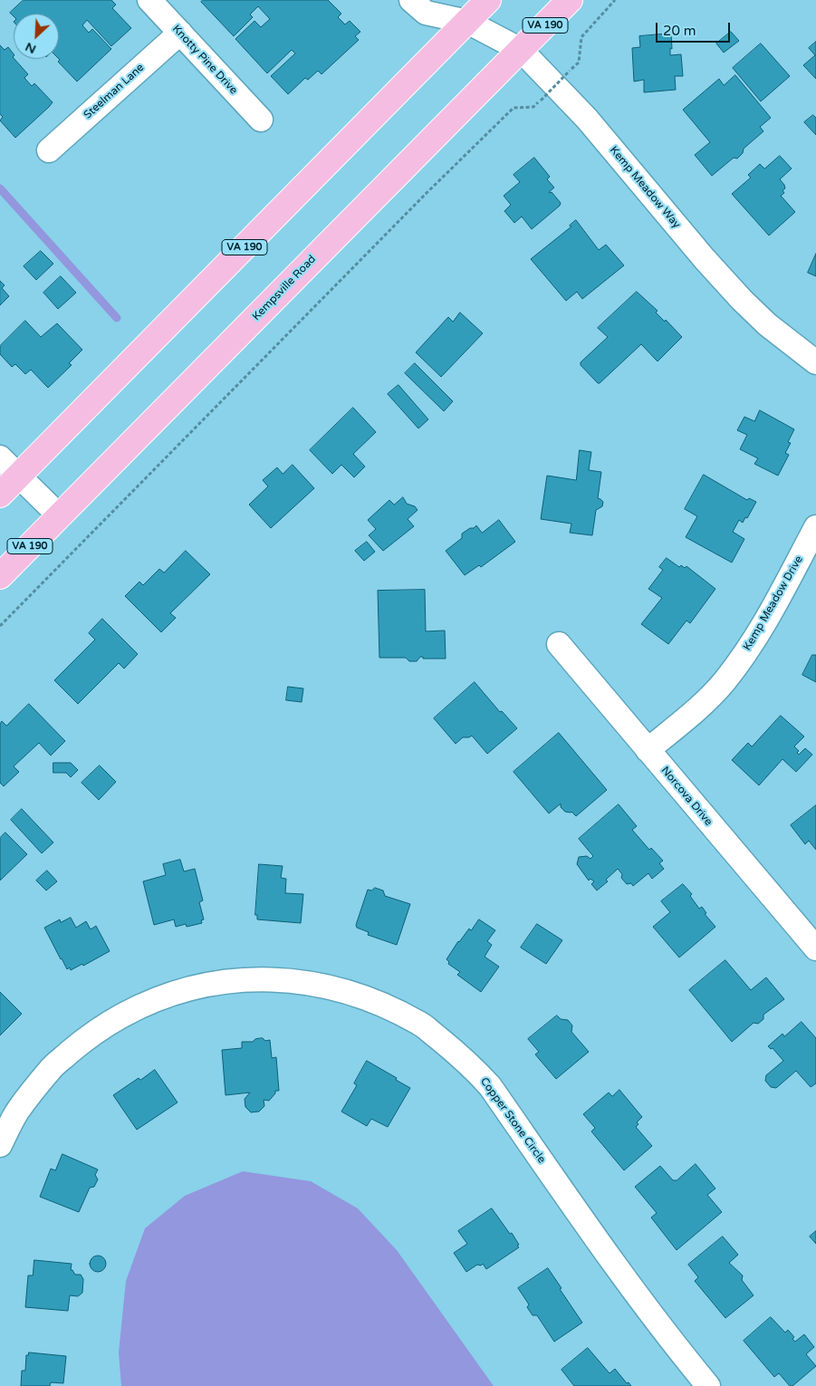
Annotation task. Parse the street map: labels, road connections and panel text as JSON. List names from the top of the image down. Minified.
{"streets":{"main road":["VA 190","Kempsville Road"],"street":["Knotty Pine Drive","Steelman Lane","Kemp Meadow Way","Kemp Meadow Drive","Norcova Drive","Copper Stone Circle"]},"crossings":[["VA 190","Kemp Meadow Way"],["Knotty Pine Drive","Steelman Lane"],["Kemp Meadow Way","Kempsville Road"],["Kemp Meadow Drive","Norcova Drive"]],"scale_bar":"20 m","north":"bottom left"}
